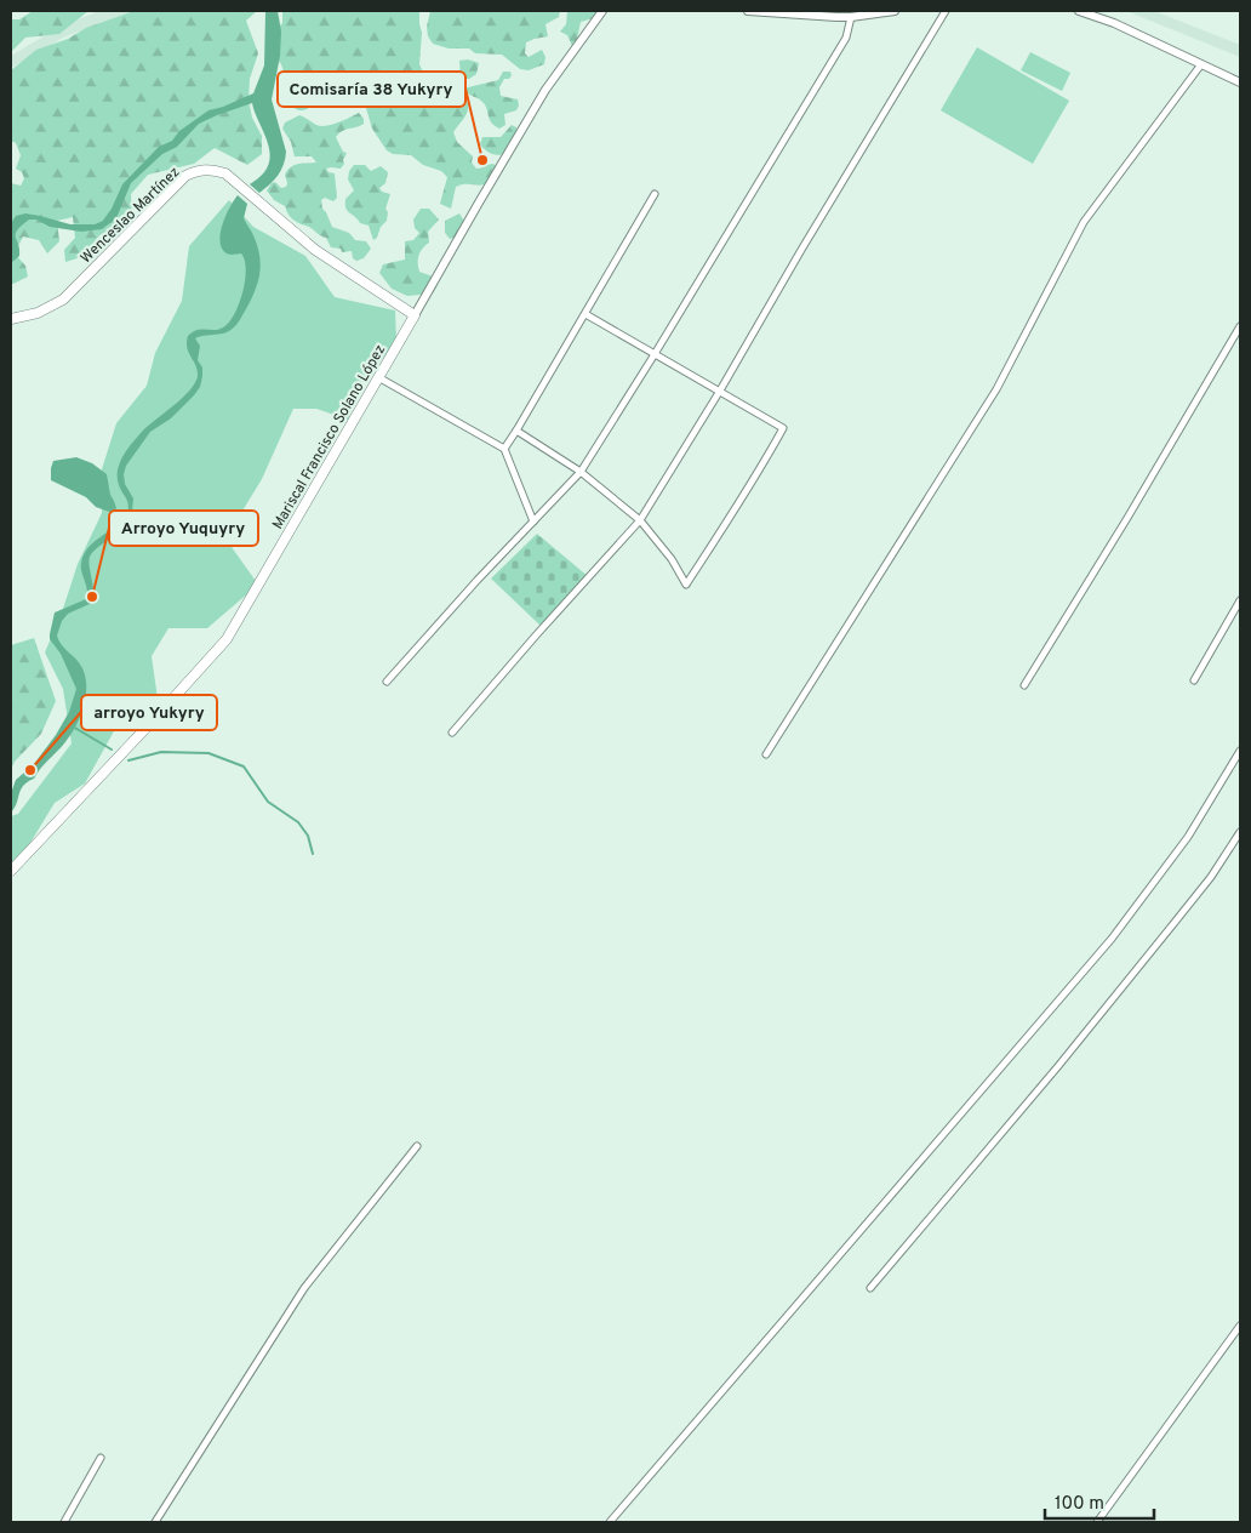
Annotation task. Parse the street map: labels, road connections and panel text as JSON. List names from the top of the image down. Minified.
{"streets":{"main road":["Wenceslao Martínez","Mariscal Francisco Solano López"]},"crossings":[["Wenceslao Martínez","Mariscal Francisco Solano López"]],"places":["Comisaría 38 Yukyry","Arroyo Yuquyry","arroyo Yukyry"],"scale_bar":"100 m"}
